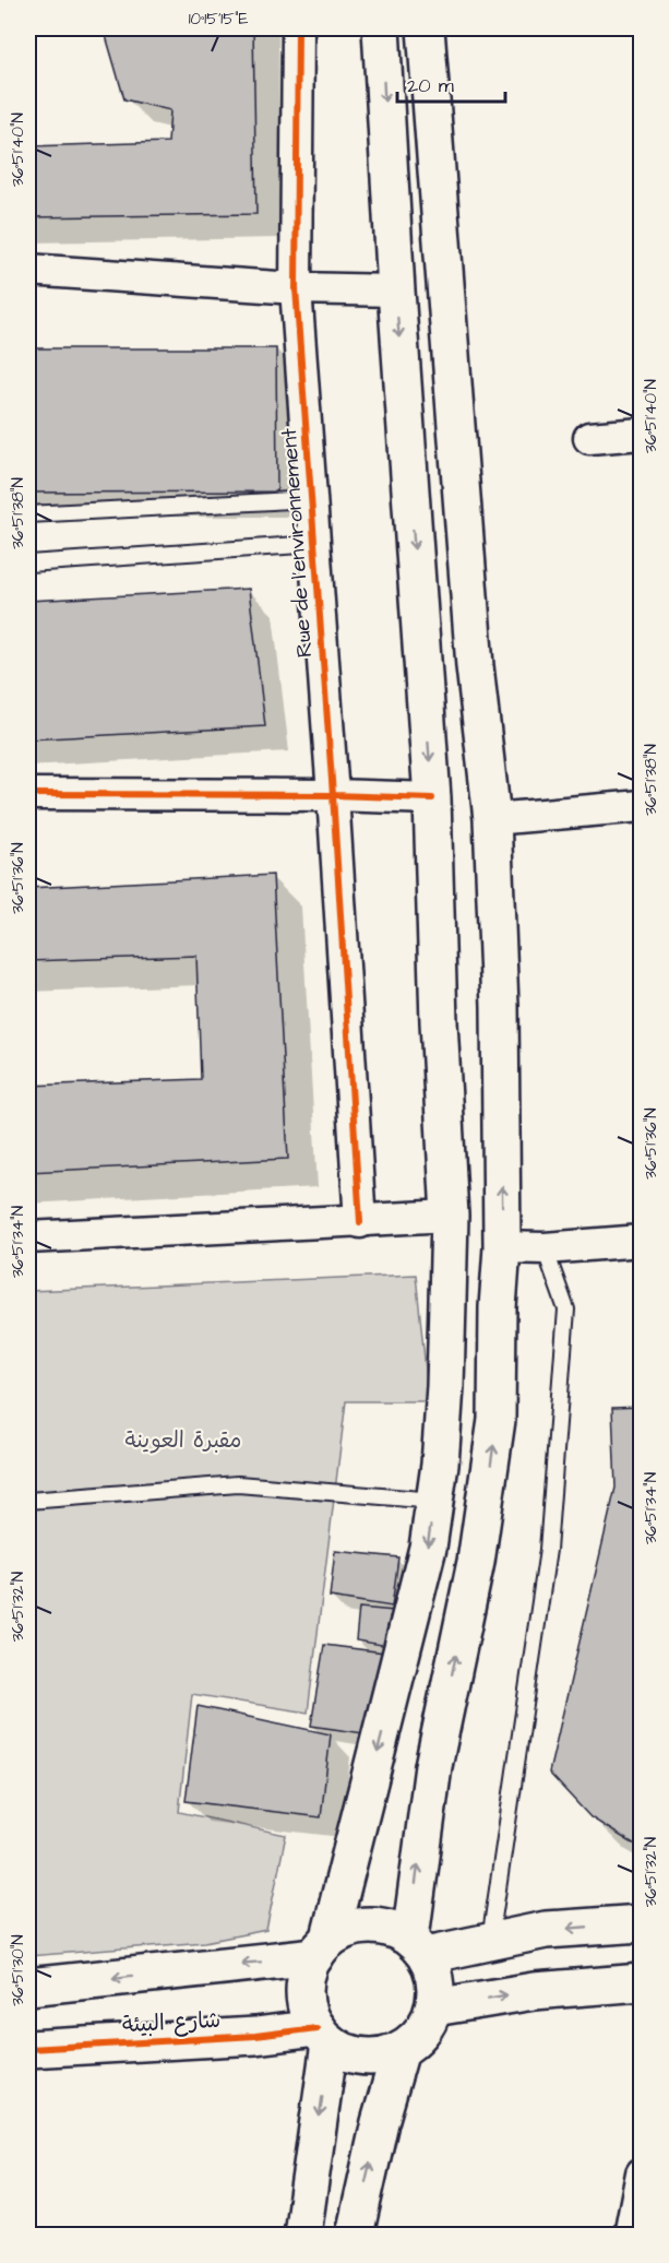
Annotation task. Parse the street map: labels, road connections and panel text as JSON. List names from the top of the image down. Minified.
{"streets":{"main road":["شارع البيئة"],"street":["Rue de l'environnement"]},"parks":["مقبرة العوينة"],"scale_bar":"20 m","coordinates":["10°15'15\"E","36°51'40\"N","36°51'38\"N","36°51'36\"N","36°51'34\"N","36°51'32\"N","36°51'30\"N"]}
